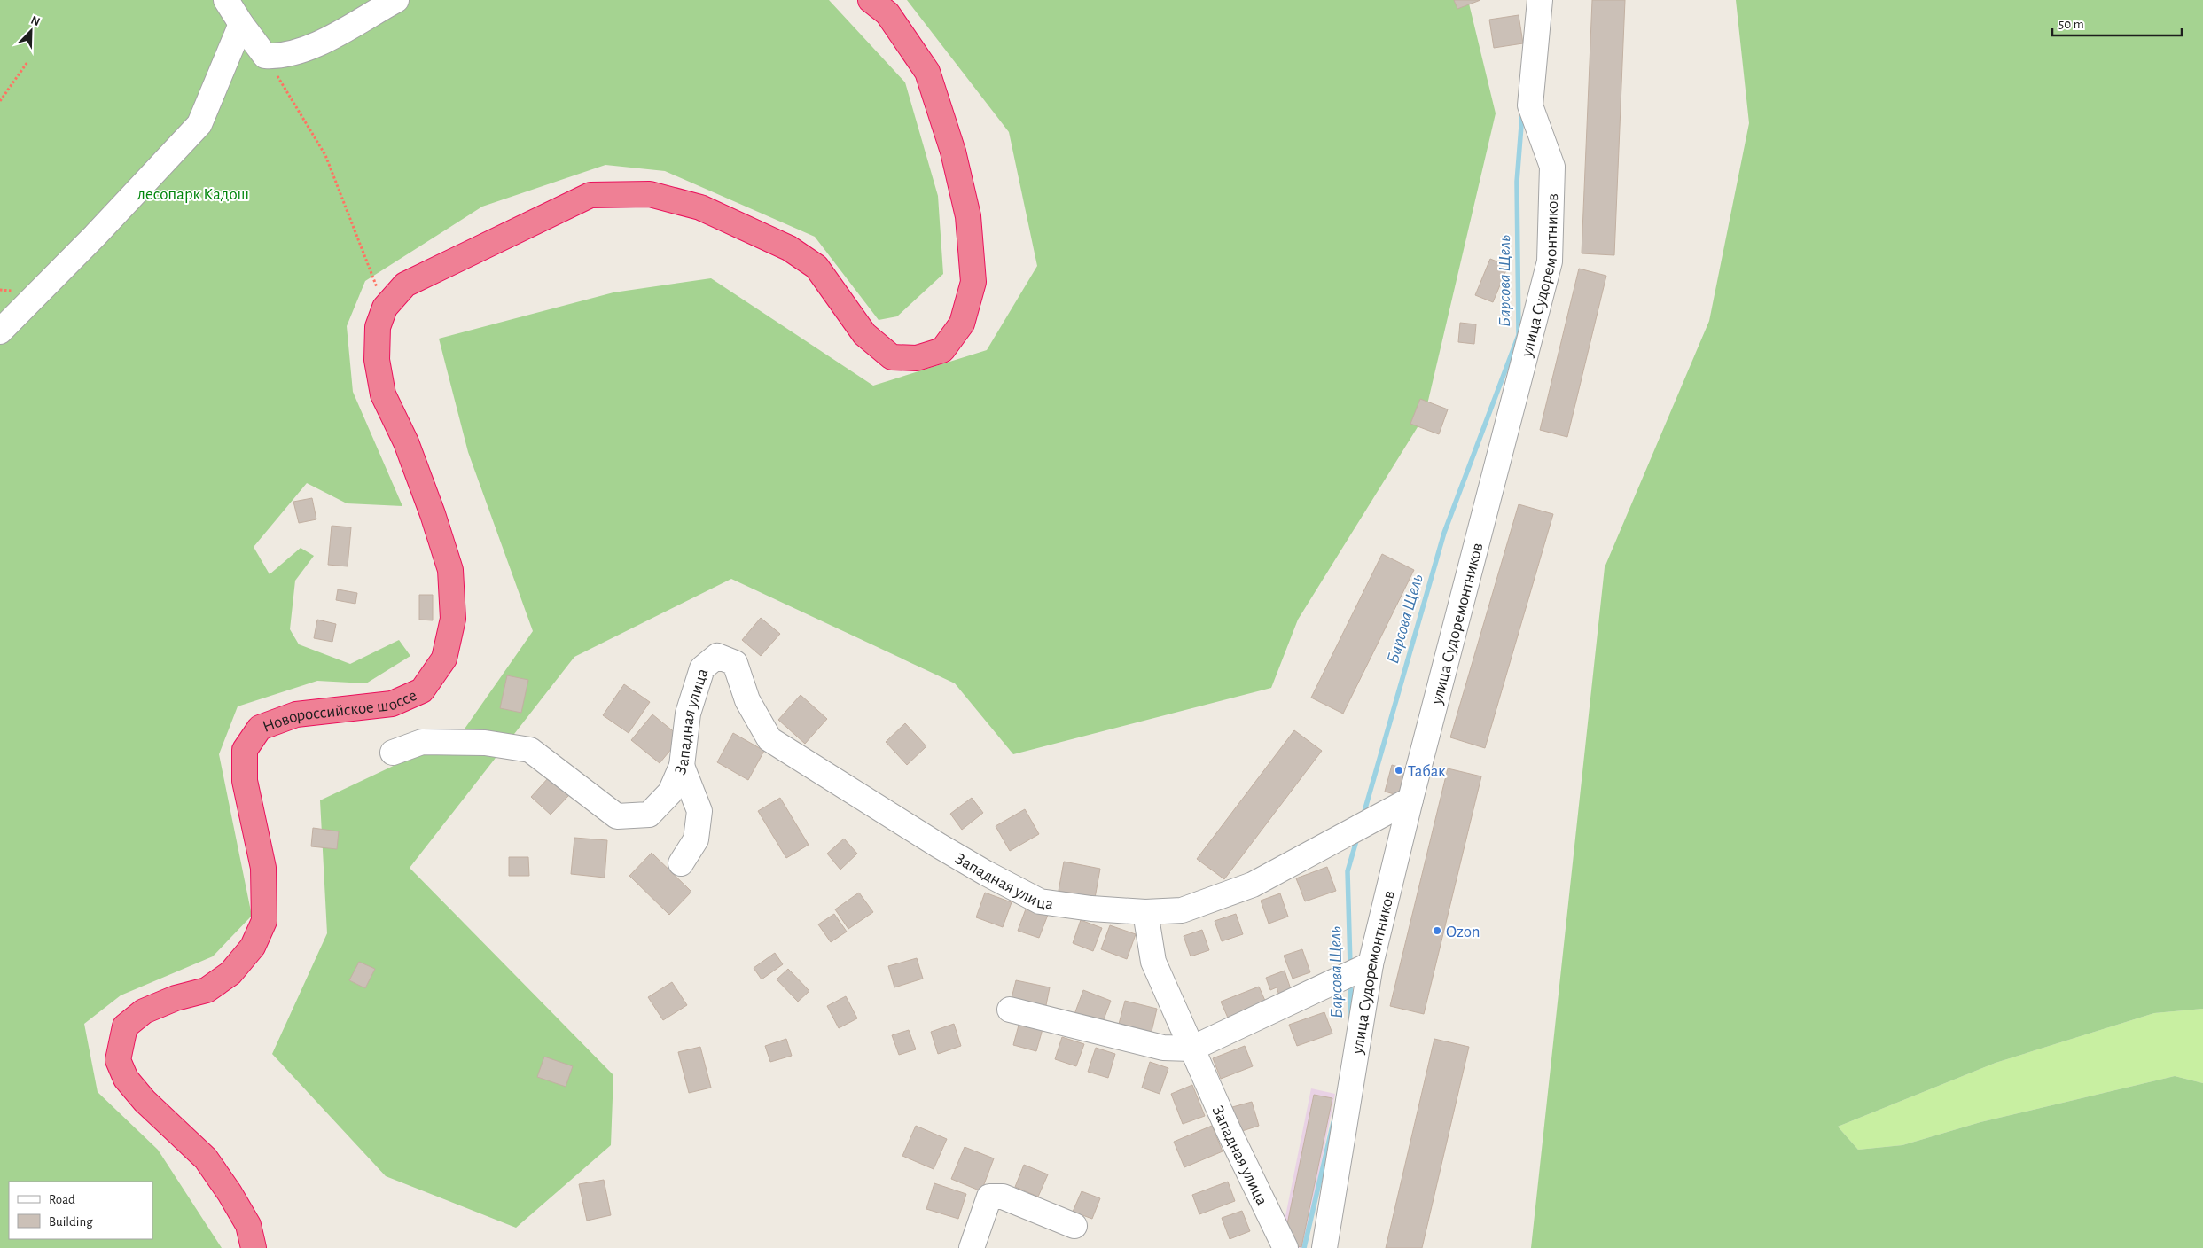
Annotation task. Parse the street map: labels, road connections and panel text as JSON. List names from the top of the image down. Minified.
{"streets":{"highway":["Новороссийское шоссе"],"street":["улица Судоремонтников","Западная улица"]},"crossings":[["улица Судоремонтников","Западная улица"]],"water":["Барсова Щель"],"parks":["лесопарк Кадош"],"places":["Табак","Ozon"],"legend":["Road","Building"],"scale_bar":"50 m","north":"top right"}
